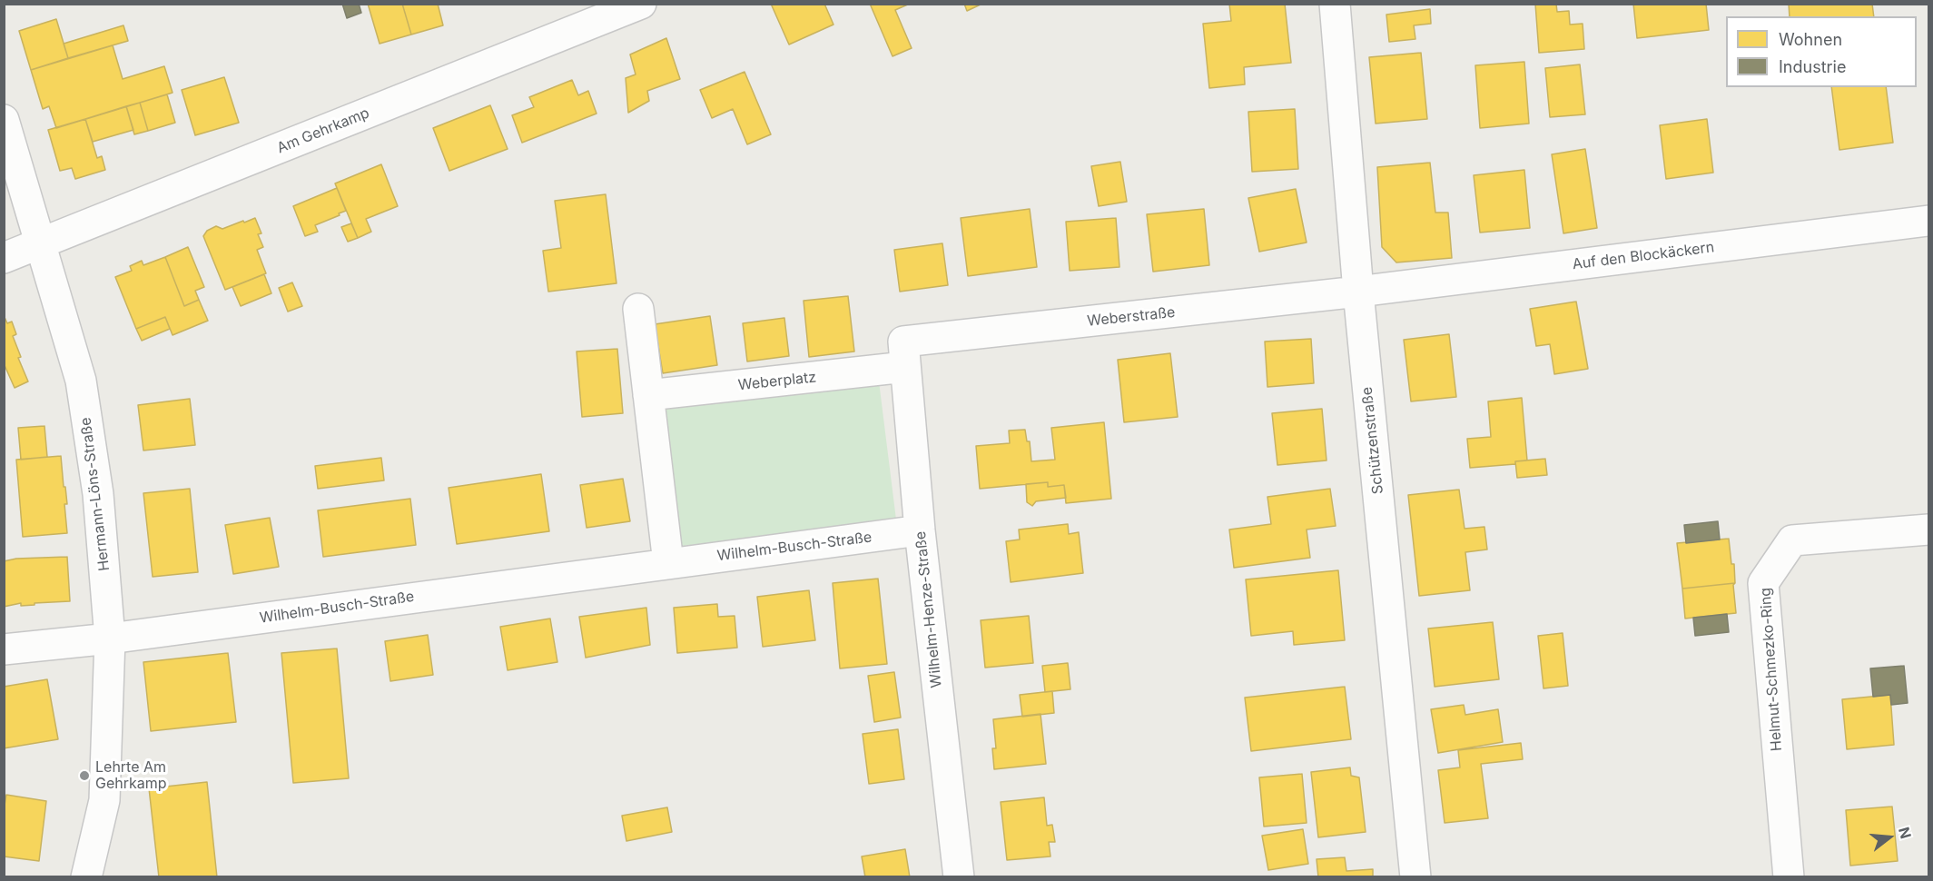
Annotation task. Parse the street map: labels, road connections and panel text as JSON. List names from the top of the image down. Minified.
{"streets":{"street":["Am Gehrkamp","Auf den Blockäckern","Weberstraße","Weberplatz","Schützenstraße","Hermann-Löns-Straße","Wilhelm-Busch-Straße","Wilhelm-Henze-Straße","Helmut-Schmezko-Ring"]},"crossings":[["Am Gehrkamp","Hermann-Löns-Straße"],["Auf den Blockäckern","Weberstraße"],["Auf den Blockäckern","Schützenstraße"],["Weberstraße","Weberplatz"],["Weberstraße","Schützenstraße"],["Weberstraße","Wilhelm-Henze-Straße"],["Weberplatz","Wilhelm-Henze-Straße"],["Hermann-Löns-Straße","Wilhelm-Busch-Straße"],["Wilhelm-Busch-Straße","Wilhelm-Henze-Straße"]],"places":["Lehrte Am Gehrkamp"],"legend":["Wohnen","Industrie"],"north":"right"}
